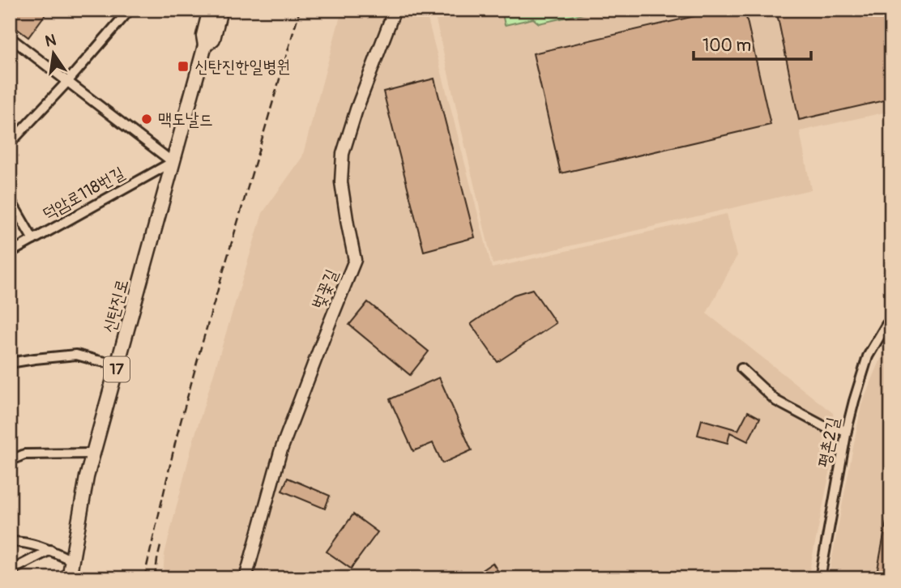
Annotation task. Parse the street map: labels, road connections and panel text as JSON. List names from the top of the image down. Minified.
{"streets":{"main road":["신탄진로","17"],"street":["덕암로118번길","벚꽃길","평촌2길"]},"crossings":[["덕암로118번길","신탄진로"]],"places":{"transit":["신탄진한일병원"],"other":["맥도날드"]},"scale_bar":"100 m","north":"top"}
